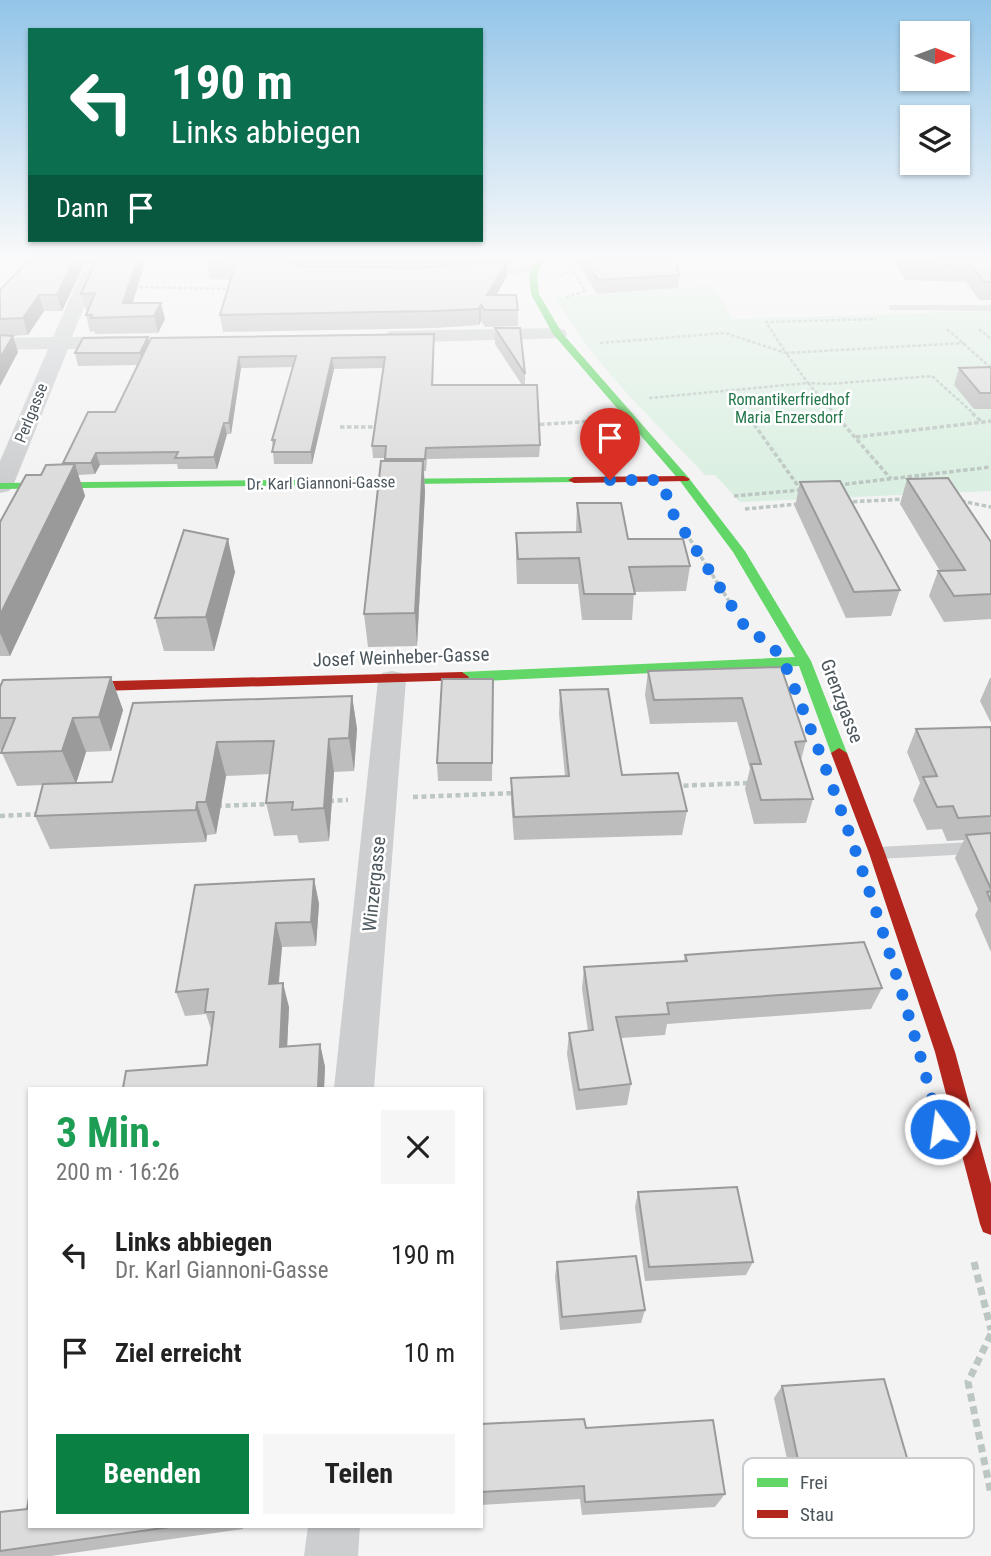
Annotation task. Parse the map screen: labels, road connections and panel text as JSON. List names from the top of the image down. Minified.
{"streets":{"street":["Perlgasse","Dr. Karl Giannoni-Gasse","Josef Weinheber-Gasse","Grenzgasse","Winzergasse"]},"crossings":[["Perlgasse","Dr. Karl Giannoni-Gasse"],["Dr. Karl Giannoni-Gasse","Grenzgasse"],["Josef Weinheber-Gasse","Grenzgasse"],["Josef Weinheber-Gasse","Winzergasse"]],"parks":["Romantikerfriedhof Maria Enzersdorf"],"legend":["Frei","Stau"],"north":"right","page":{"turn":["190 m","Links abbiegen"],"then":"Dann","heading":["3 Min.","200 m · 16:26"],"list":[{"name":"Links abbiegen","note":"Dr. Karl Giannoni-Gasse","value":"190 m"},{"name":"Ziel erreicht","value":"10 m"}],"buttons":["Beenden","Teilen"]}}
